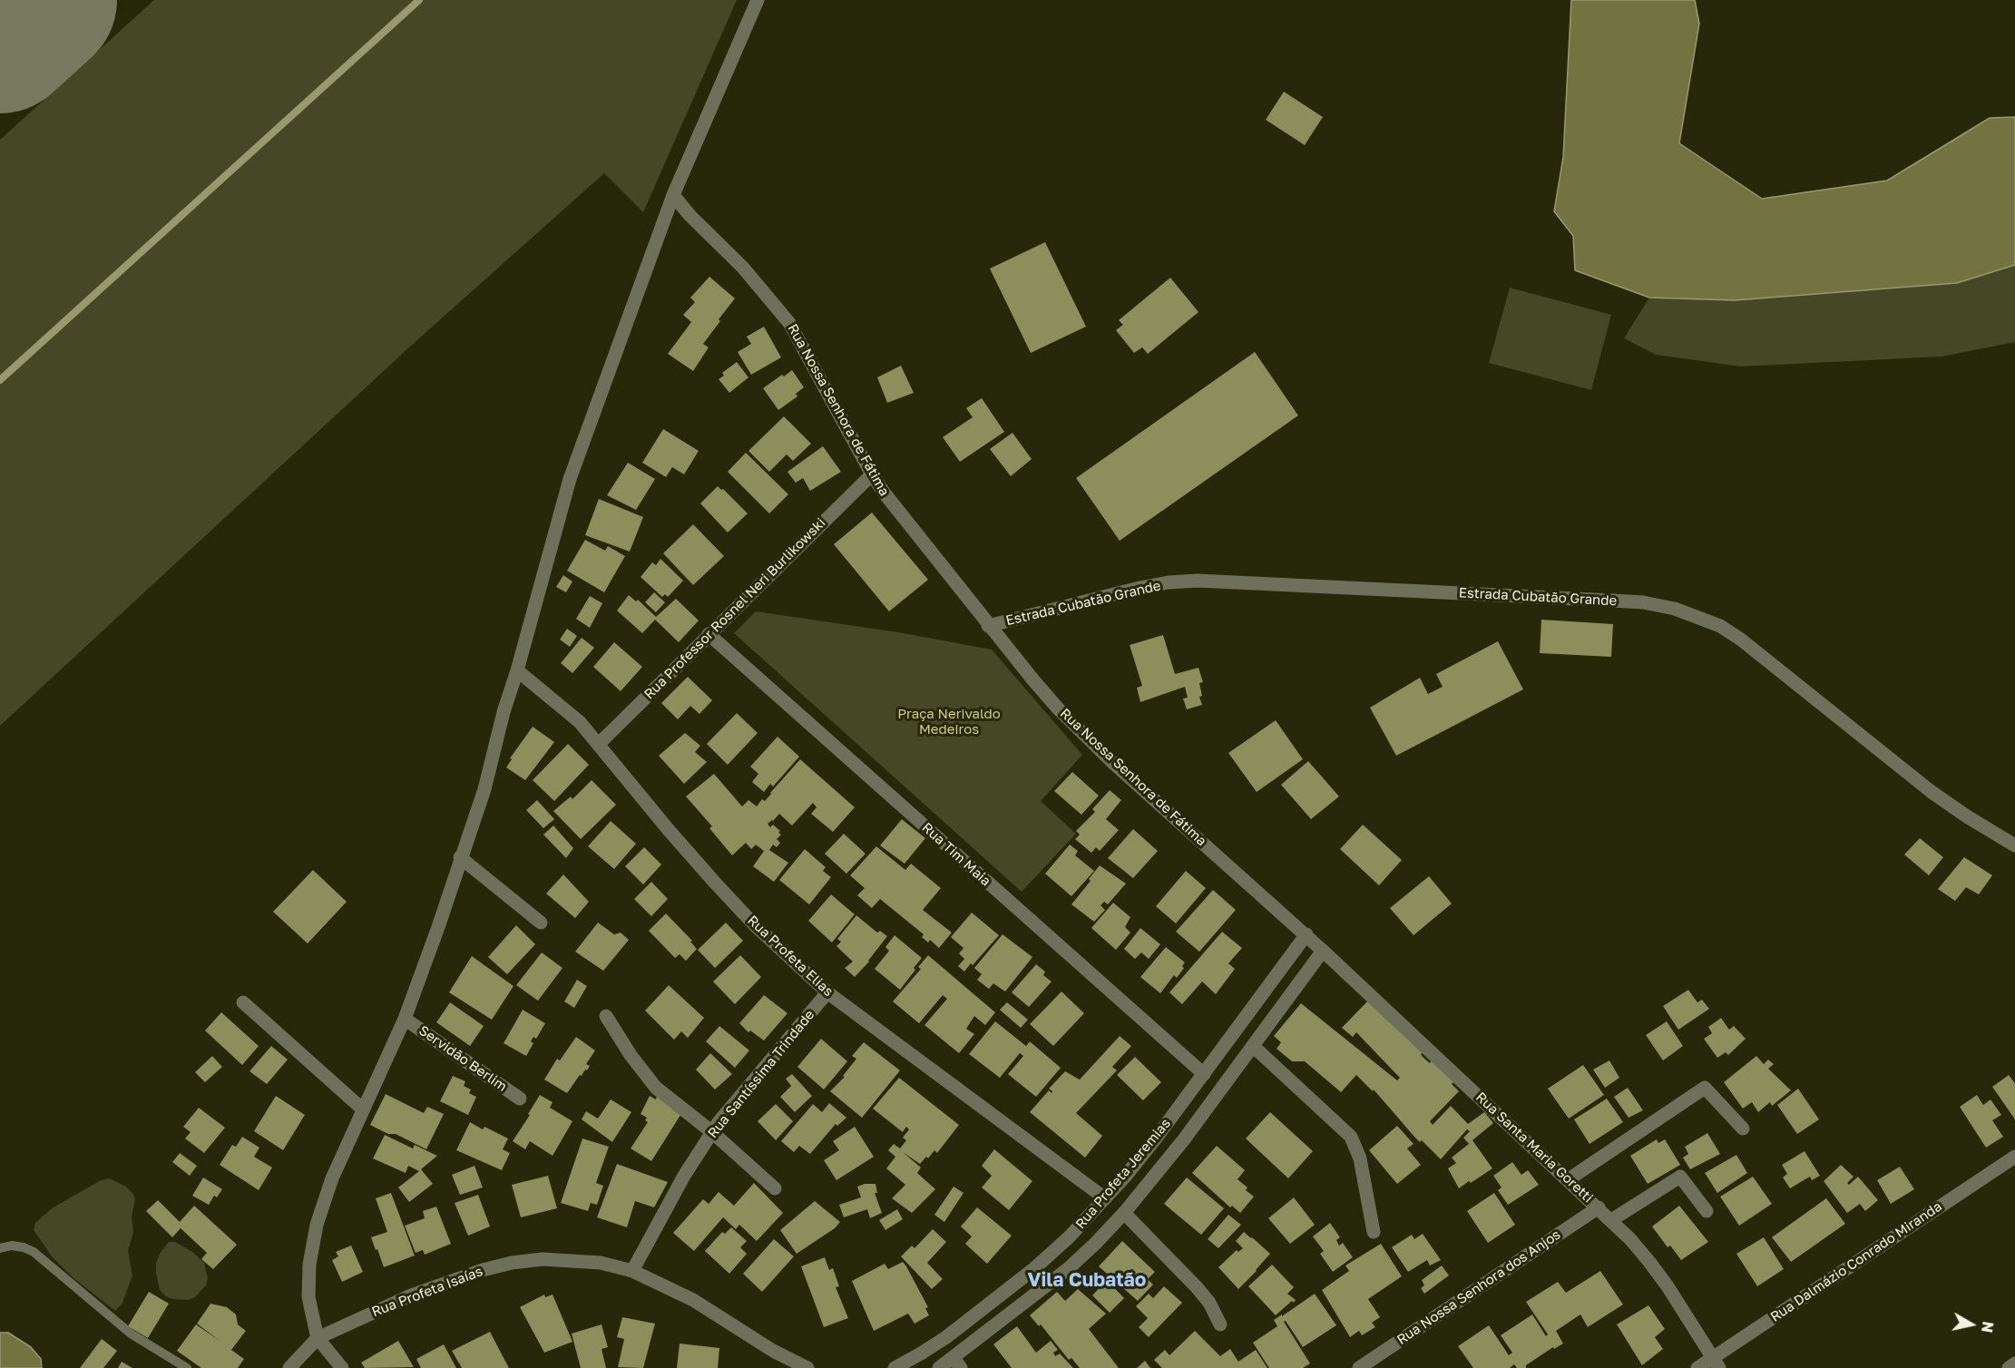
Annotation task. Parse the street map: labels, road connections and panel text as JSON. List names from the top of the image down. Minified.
{"streets":{"street":["Rua Nossa Senhora de Fátima","Estrada Cubatão Grande","Rua Professor Rosnel Neri Burlikowski","Rua Tim Maia","Rua Profeta Elias","Servidão Berlim","Rua Santíssima Trindade","Rua Santa Maria Goretti","Rua Profeta Jeremias","Rua Dalmázio Conrado Miranda","Rua Nossa Senhora dos Anjos","Rua Profeta Isaías"]},"crossings":[["Rua Nossa Senhora de Fátima","Estrada Cubatão Grande"],["Rua Nossa Senhora de Fátima","Rua Professor Rosnel Neri Burlikowski"],["Rua Nossa Senhora de Fátima","Rua Santa Maria Goretti"],["Rua Nossa Senhora de Fátima","Rua Profeta Jeremias"],["Rua Professor Rosnel Neri Burlikowski","Rua Tim Maia"],["Rua Professor Rosnel Neri Burlikowski","Rua Profeta Elias"],["Rua Tim Maia","Rua Profeta Jeremias"],["Rua Profeta Elias","Rua Santíssima Trindade"],["Rua Profeta Elias","Rua Profeta Jeremias"],["Rua Santíssima Trindade","Rua Profeta Isaías"],["Rua Santa Maria Goretti","Rua Profeta Jeremias"],["Rua Santa Maria Goretti","Rua Dalmázio Conrado Miranda"],["Rua Santa Maria Goretti","Rua Nossa Senhora dos Anjos"]],"districts":["Vila Cubatão"],"parks":["Praça Nerivaldo Medeiros"],"north":"right"}
